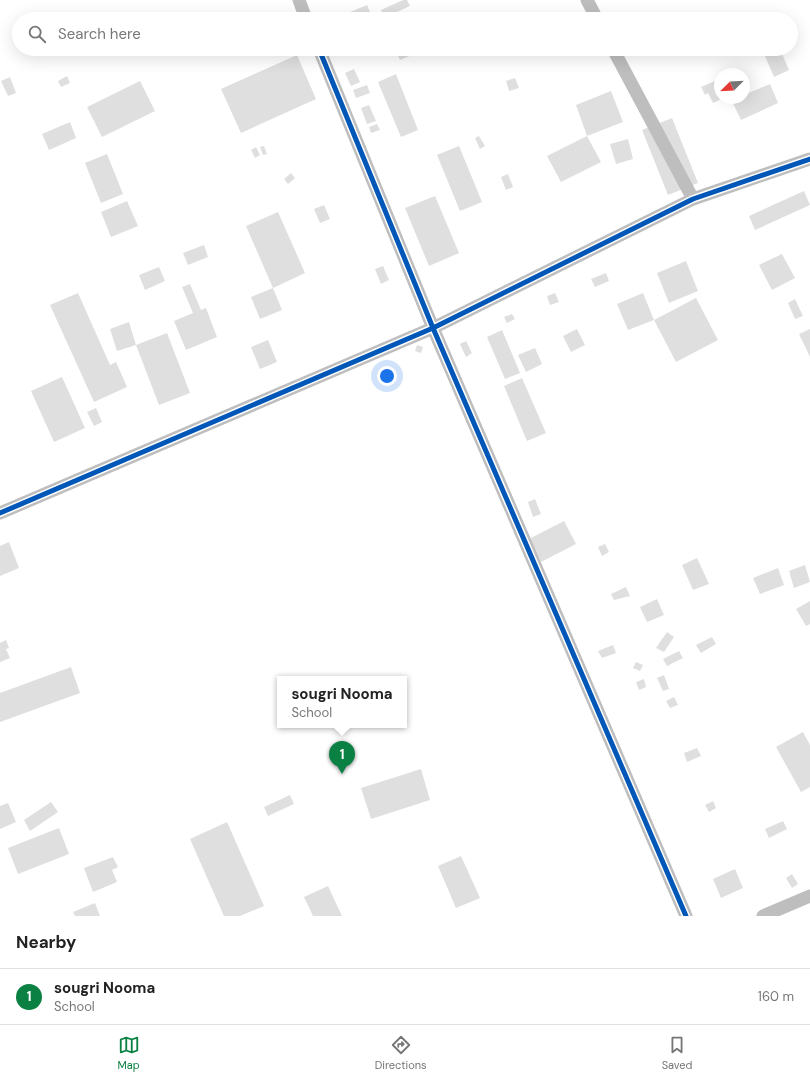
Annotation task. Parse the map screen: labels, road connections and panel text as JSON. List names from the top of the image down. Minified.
{"north":"bottom left","page":{"search":"Search here","popup":["sougri Nooma","School"],"pins":"1","heading":"Nearby","list":[{"mark":"1","name":"sougri Nooma","note":"School","value":"160 m"}],"nav":["Map","Directions","Saved"]}}
